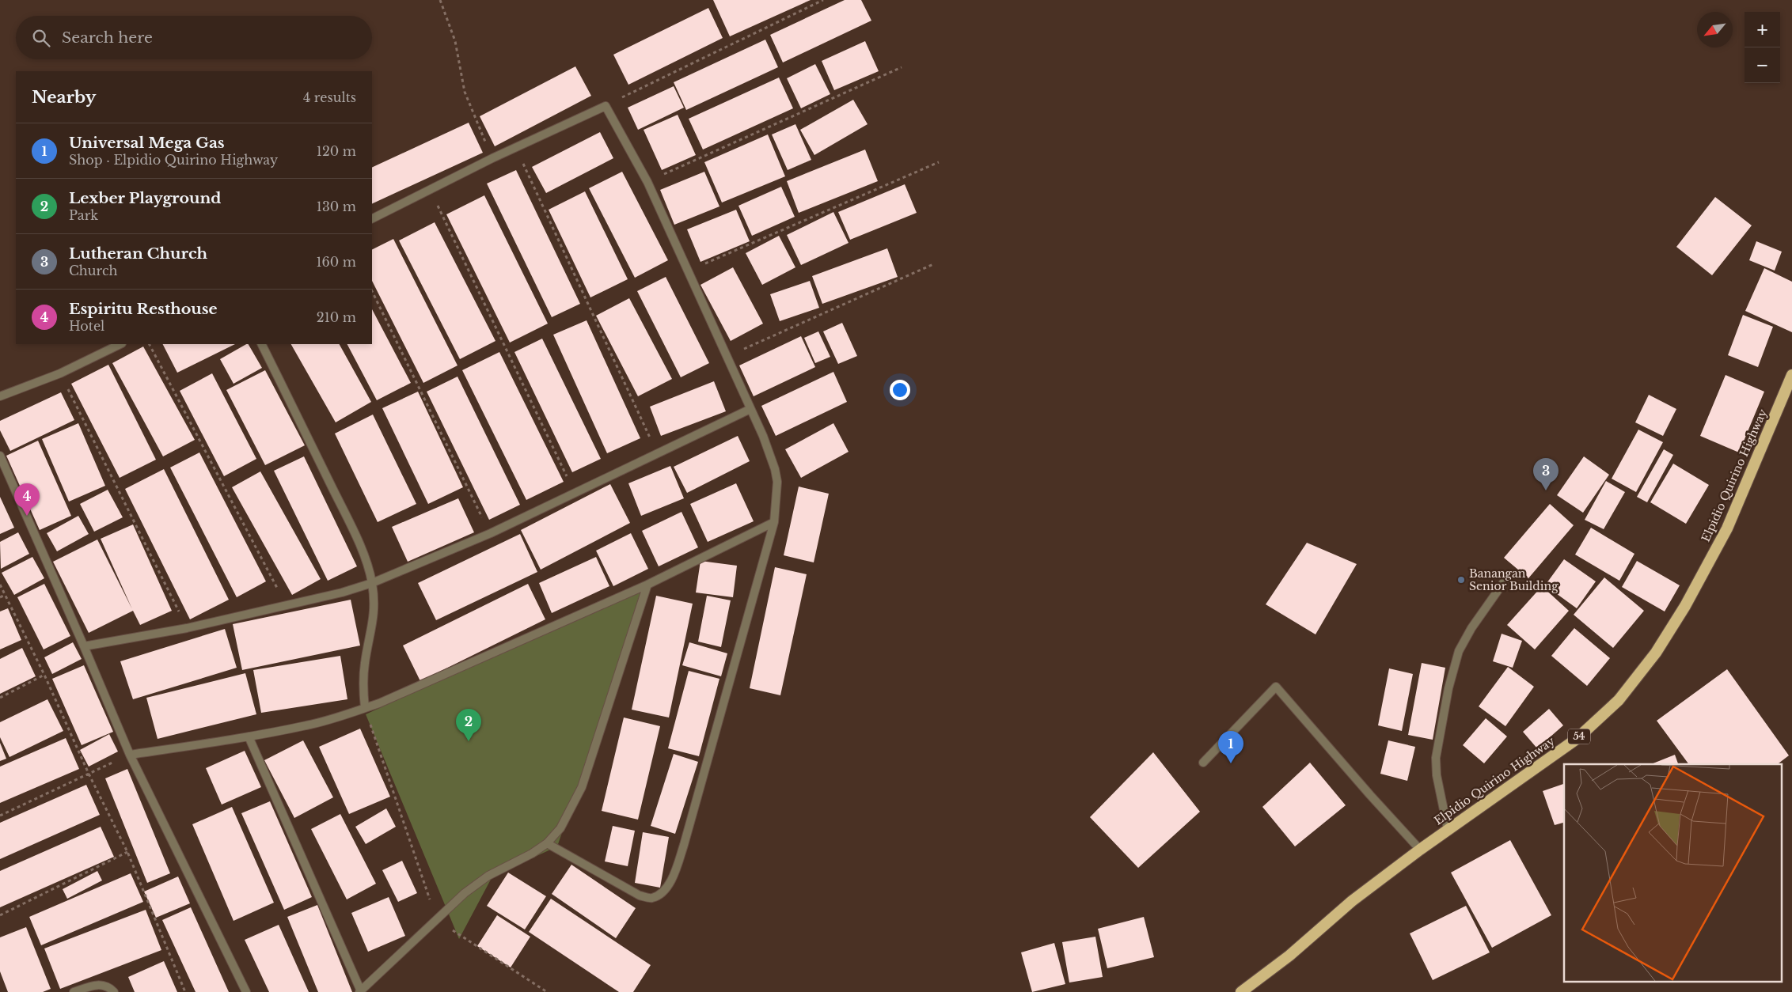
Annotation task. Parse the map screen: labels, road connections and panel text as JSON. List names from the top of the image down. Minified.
{"streets":{"highway":["Elpidio Quirino Highway","54"]},"places":["Banangan Senior Building"],"north":"bottom left","page":{"map_buttons":["+","−"],"search":"Search here","heading":["Nearby","4 results"],"list":[{"mark":"1","name":"Universal Mega Gas","note":"Shop · Elpidio Quirino Highway","value":"120 m"},{"mark":"2","name":"Lexber Playground","note":"Park","value":"130 m"},{"mark":"3","name":"Lutheran Church","note":"Church","value":"160 m"},{"mark":"4","name":"Espiritu Resthouse","note":"Hotel","value":"210 m"}],"pins":["3","4","2","1"]}}
